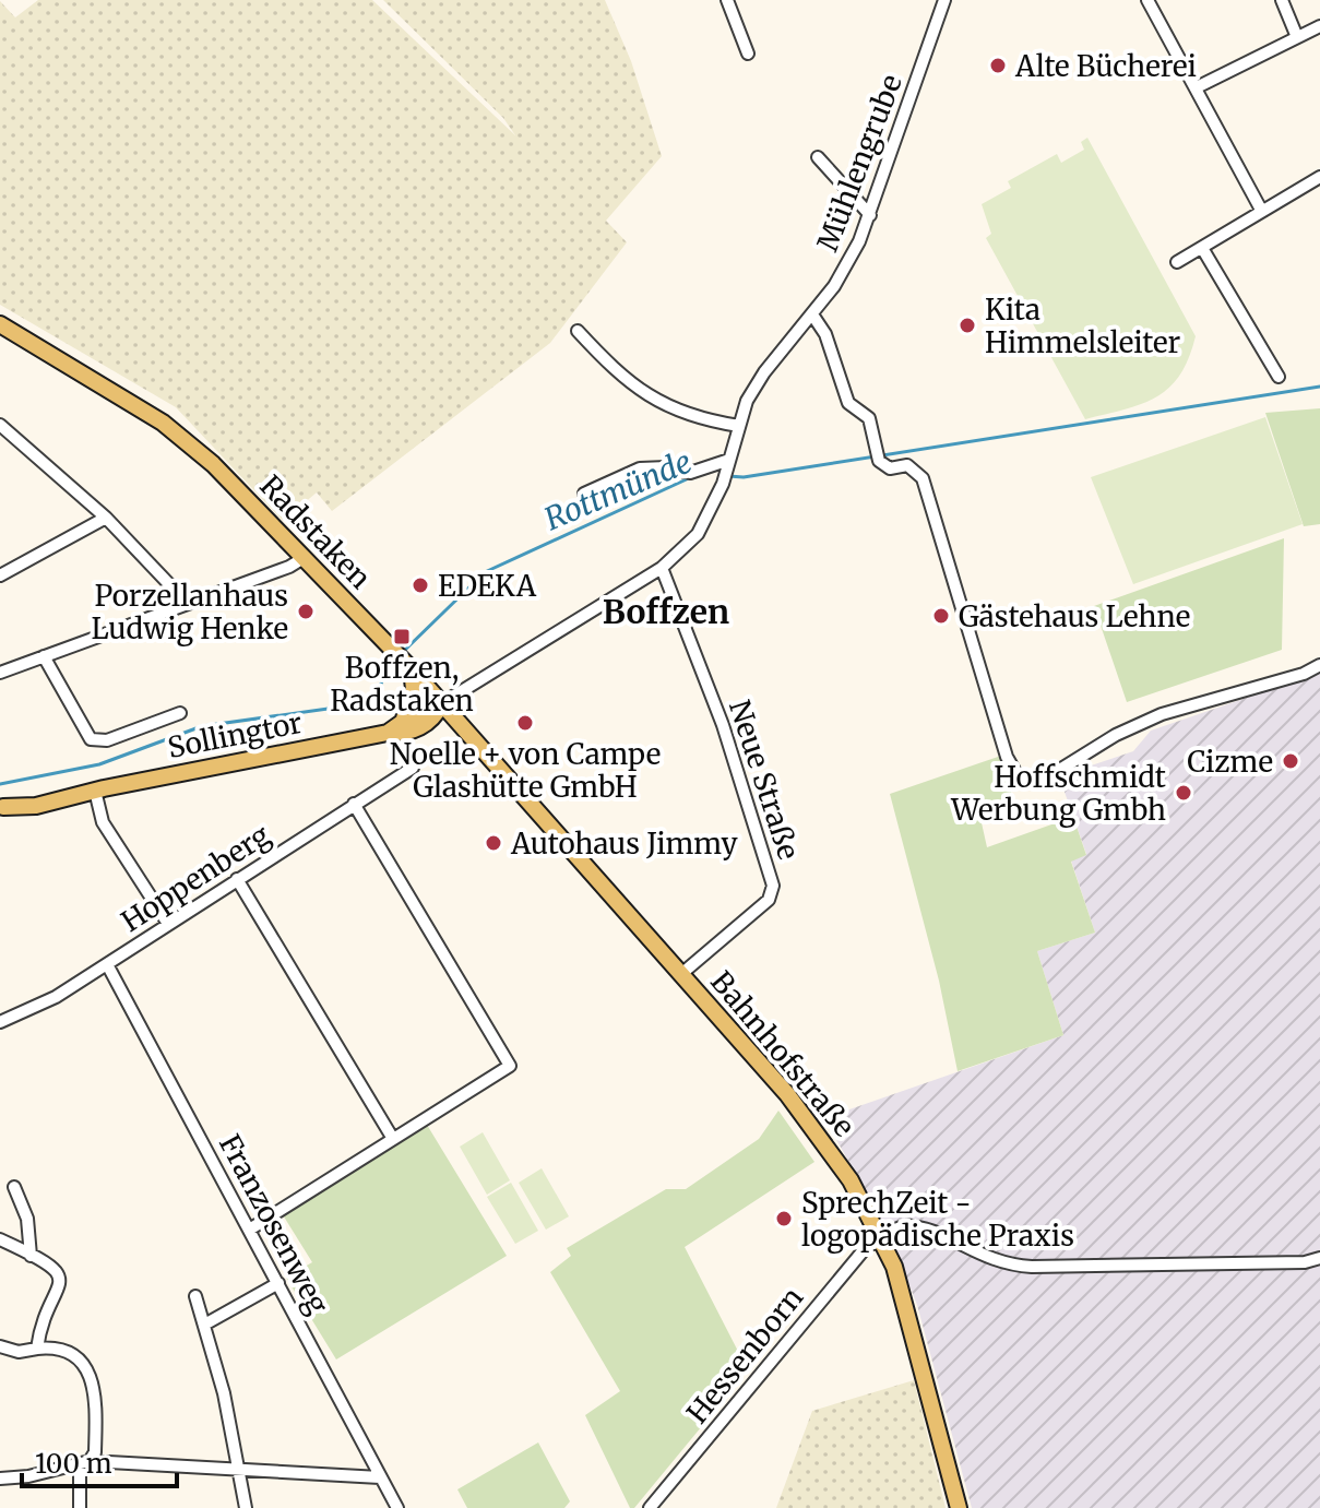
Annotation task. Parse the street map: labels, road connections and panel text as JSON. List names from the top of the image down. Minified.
{"streets":{"main road":["Radstaken","Sollingtor","Bahnhofstraße"],"street":["Mühlengrube","Neue Straße","Hoppenberg","Franzosenweg","Hessenborn"]},"crossings":[["Mühlengrube","Radstaken"],["Mühlengrube","Sollingtor"],["Mühlengrube","Neue Straße"],["Mühlengrube","Bahnhofstraße"],["Radstaken","Sollingtor"],["Radstaken","Bahnhofstraße"],["Sollingtor","Bahnhofstraße"],["Neue Straße","Bahnhofstraße"],["Hoppenberg","Franzosenweg"],["Bahnhofstraße","Hessenborn"]],"districts":["Boffzen"],"water":["Rottmünde"],"places":{"other":["Alte Bücherei","Kita Himmelsleiter","EDEKA","Porzellanhaus Ludwig Henke","Gästehaus Lehne","Noelle + von Campe Glashütte GmbH","Cizme","Hoffschmidt Werbung Gmbh","Autohaus Jimmy","SprechZeit - logopädische Praxis"],"transit":["Boffzen, Radstaken"]},"scale_bar":"100 m"}
